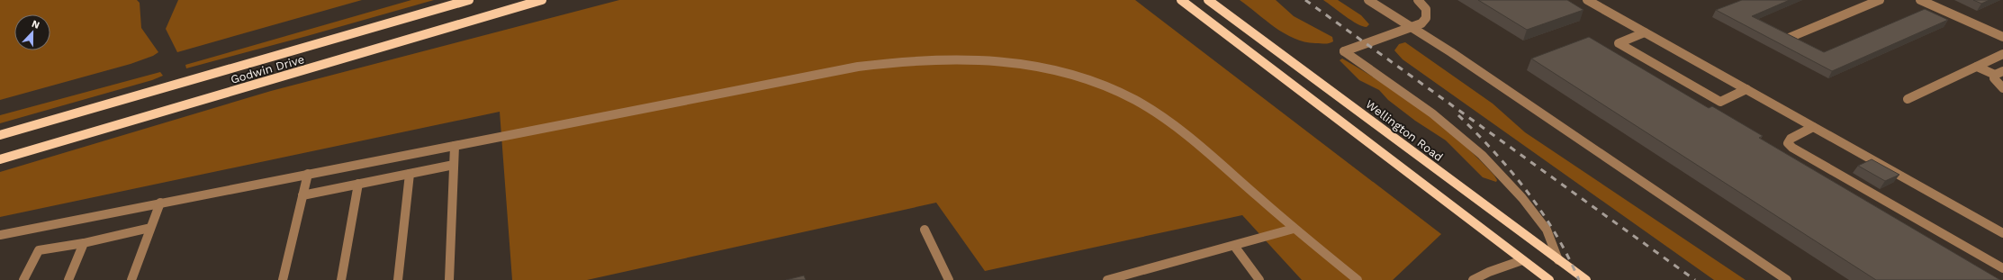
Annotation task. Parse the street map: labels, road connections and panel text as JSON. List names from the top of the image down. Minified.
{"streets":{"main road":["Godwin Drive","Wellington Road"]},"north":"top"}
